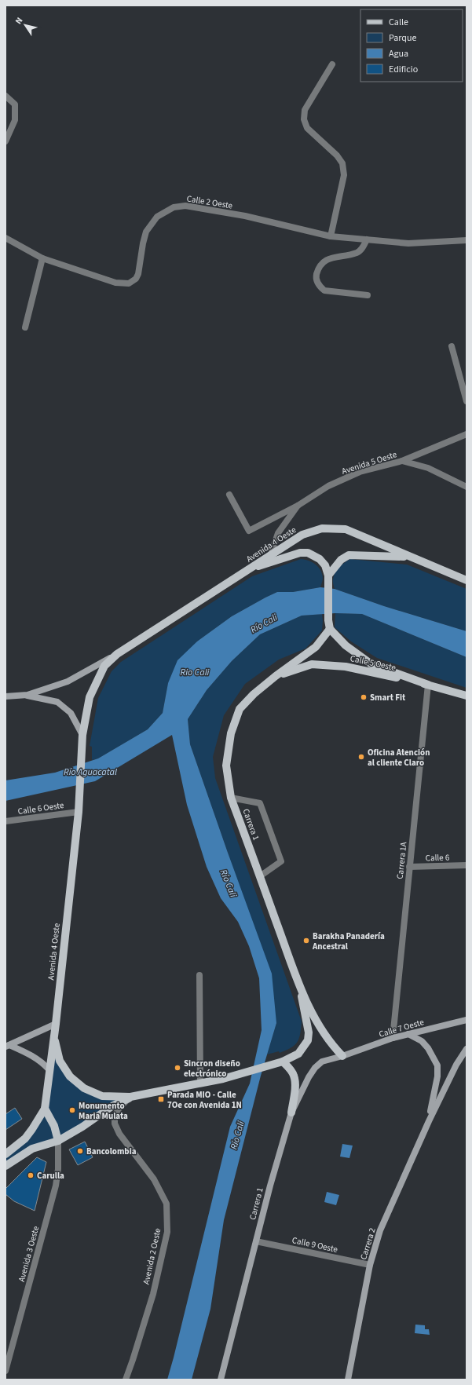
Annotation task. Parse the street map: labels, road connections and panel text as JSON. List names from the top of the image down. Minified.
{"streets":{"main road":["Avenida 4 Oeste","Calle 5 Oeste","Carrera 1"],"street":["Calle 2 Oeste","Avenida 5 Oeste","Calle 6 Oeste","Calle 6","Carrera 1A","Calle 7 Oeste","Carrera 2","Calle 9 Oeste","Avenida 3 Oeste","Avenida 2 Oeste"]},"crossings":[["Avenida 5 Oeste","Avenida 4 Oeste"],["Avenida 4 Oeste","Calle 6 Oeste"],["Calle 5 Oeste","Carrera 1"],["Calle 5 Oeste","Carrera 1A"],["Carrera 1","Calle 7 Oeste"],["Carrera 1","Calle 9 Oeste"],["Calle 6","Carrera 1A"],["Carrera 1A","Calle 7 Oeste"],["Calle 7 Oeste","Carrera 2"],["Carrera 2","Calle 9 Oeste"]],"water":["Río Cali","Rio Cali","Río Aguacatal"],"places":{"other":["Smart Fit","Oficina Atención al cliente Claro","Barakha Panadería Ancestral","Sincron diseño electrónico","Monumento Maria Mulata","Bancolombia","Carulla"],"transit":["Parada MIO - Calle 7Oe con Avenida 1N"]},"legend":["Calle","Parque","Agua","Edificio"],"north":"top left"}
